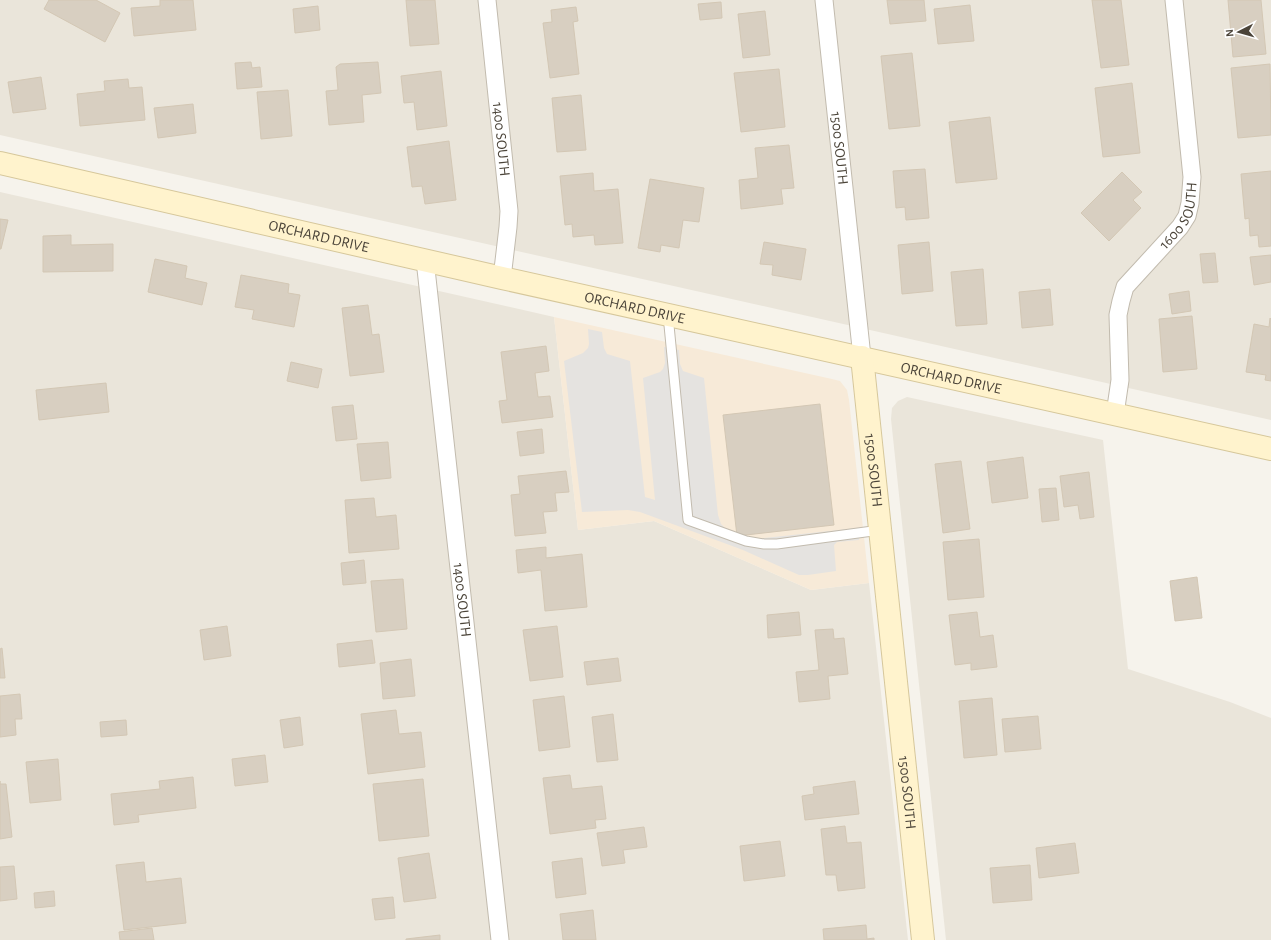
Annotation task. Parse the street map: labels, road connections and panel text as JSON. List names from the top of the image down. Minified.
{"streets":{"main road":["1500 SOUTH","ORCHARD DRIVE"],"street":["1400 SOUTH","1600 SOUTH"]},"crossings":[["1400 SOUTH","ORCHARD DRIVE"],["1500 SOUTH","ORCHARD DRIVE"],["1600 SOUTH","ORCHARD DRIVE"]],"north":"left"}
